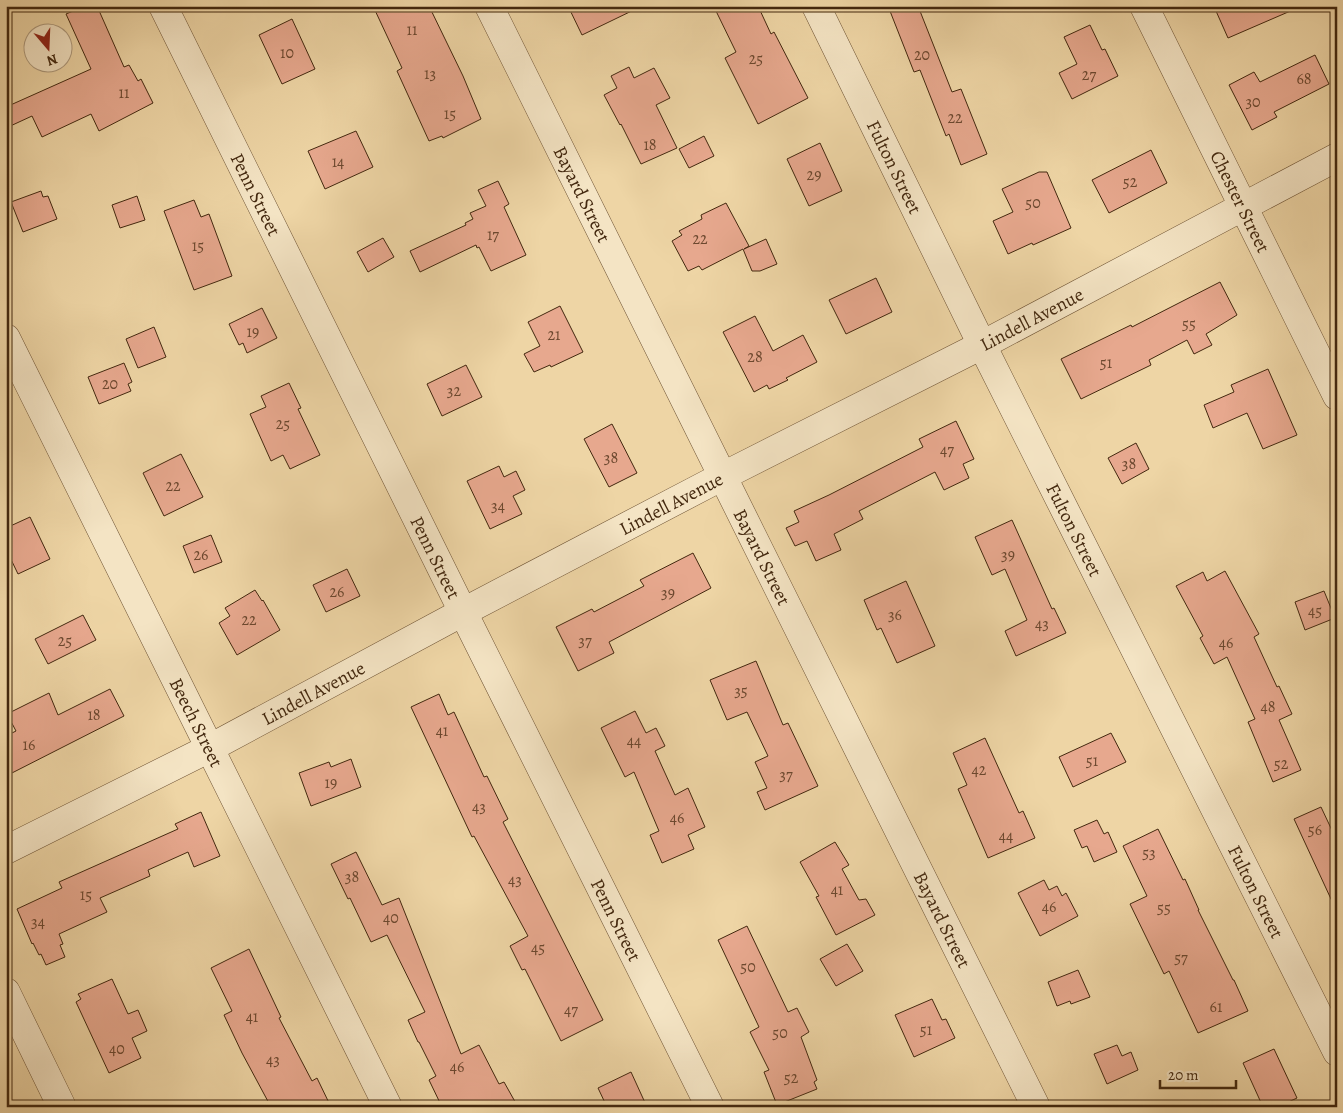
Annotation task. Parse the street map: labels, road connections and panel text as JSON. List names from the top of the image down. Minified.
{"streets":{"street":["Fulton Street","Penn Street","Bayard Street","Chester Street","Lindell Avenue","Beech Street"]},"crossings":[["Fulton Street","Lindell Avenue"],["Penn Street","Lindell Avenue"],["Bayard Street","Lindell Avenue"],["Chester Street","Lindell Avenue"],["Lindell Avenue","Beech Street"]],"house_numbers":["11","10","20","25","13","27","68","11","30","15","22","18","14","29","52","50","17","22","15","55","19","21","28","51","20","32","25","47","38","38","22","34","26","39","26","39","45","36","22","43","25","37","46","35","48","18","41","44","16","51","52","42","37","19","43","46","56","44","53","38","43","41","15","46","55","40","34","45","57","50","61","47","41","51","50","40","43","46","52"],"scale_bar":"20 m","north":"bottom"}
